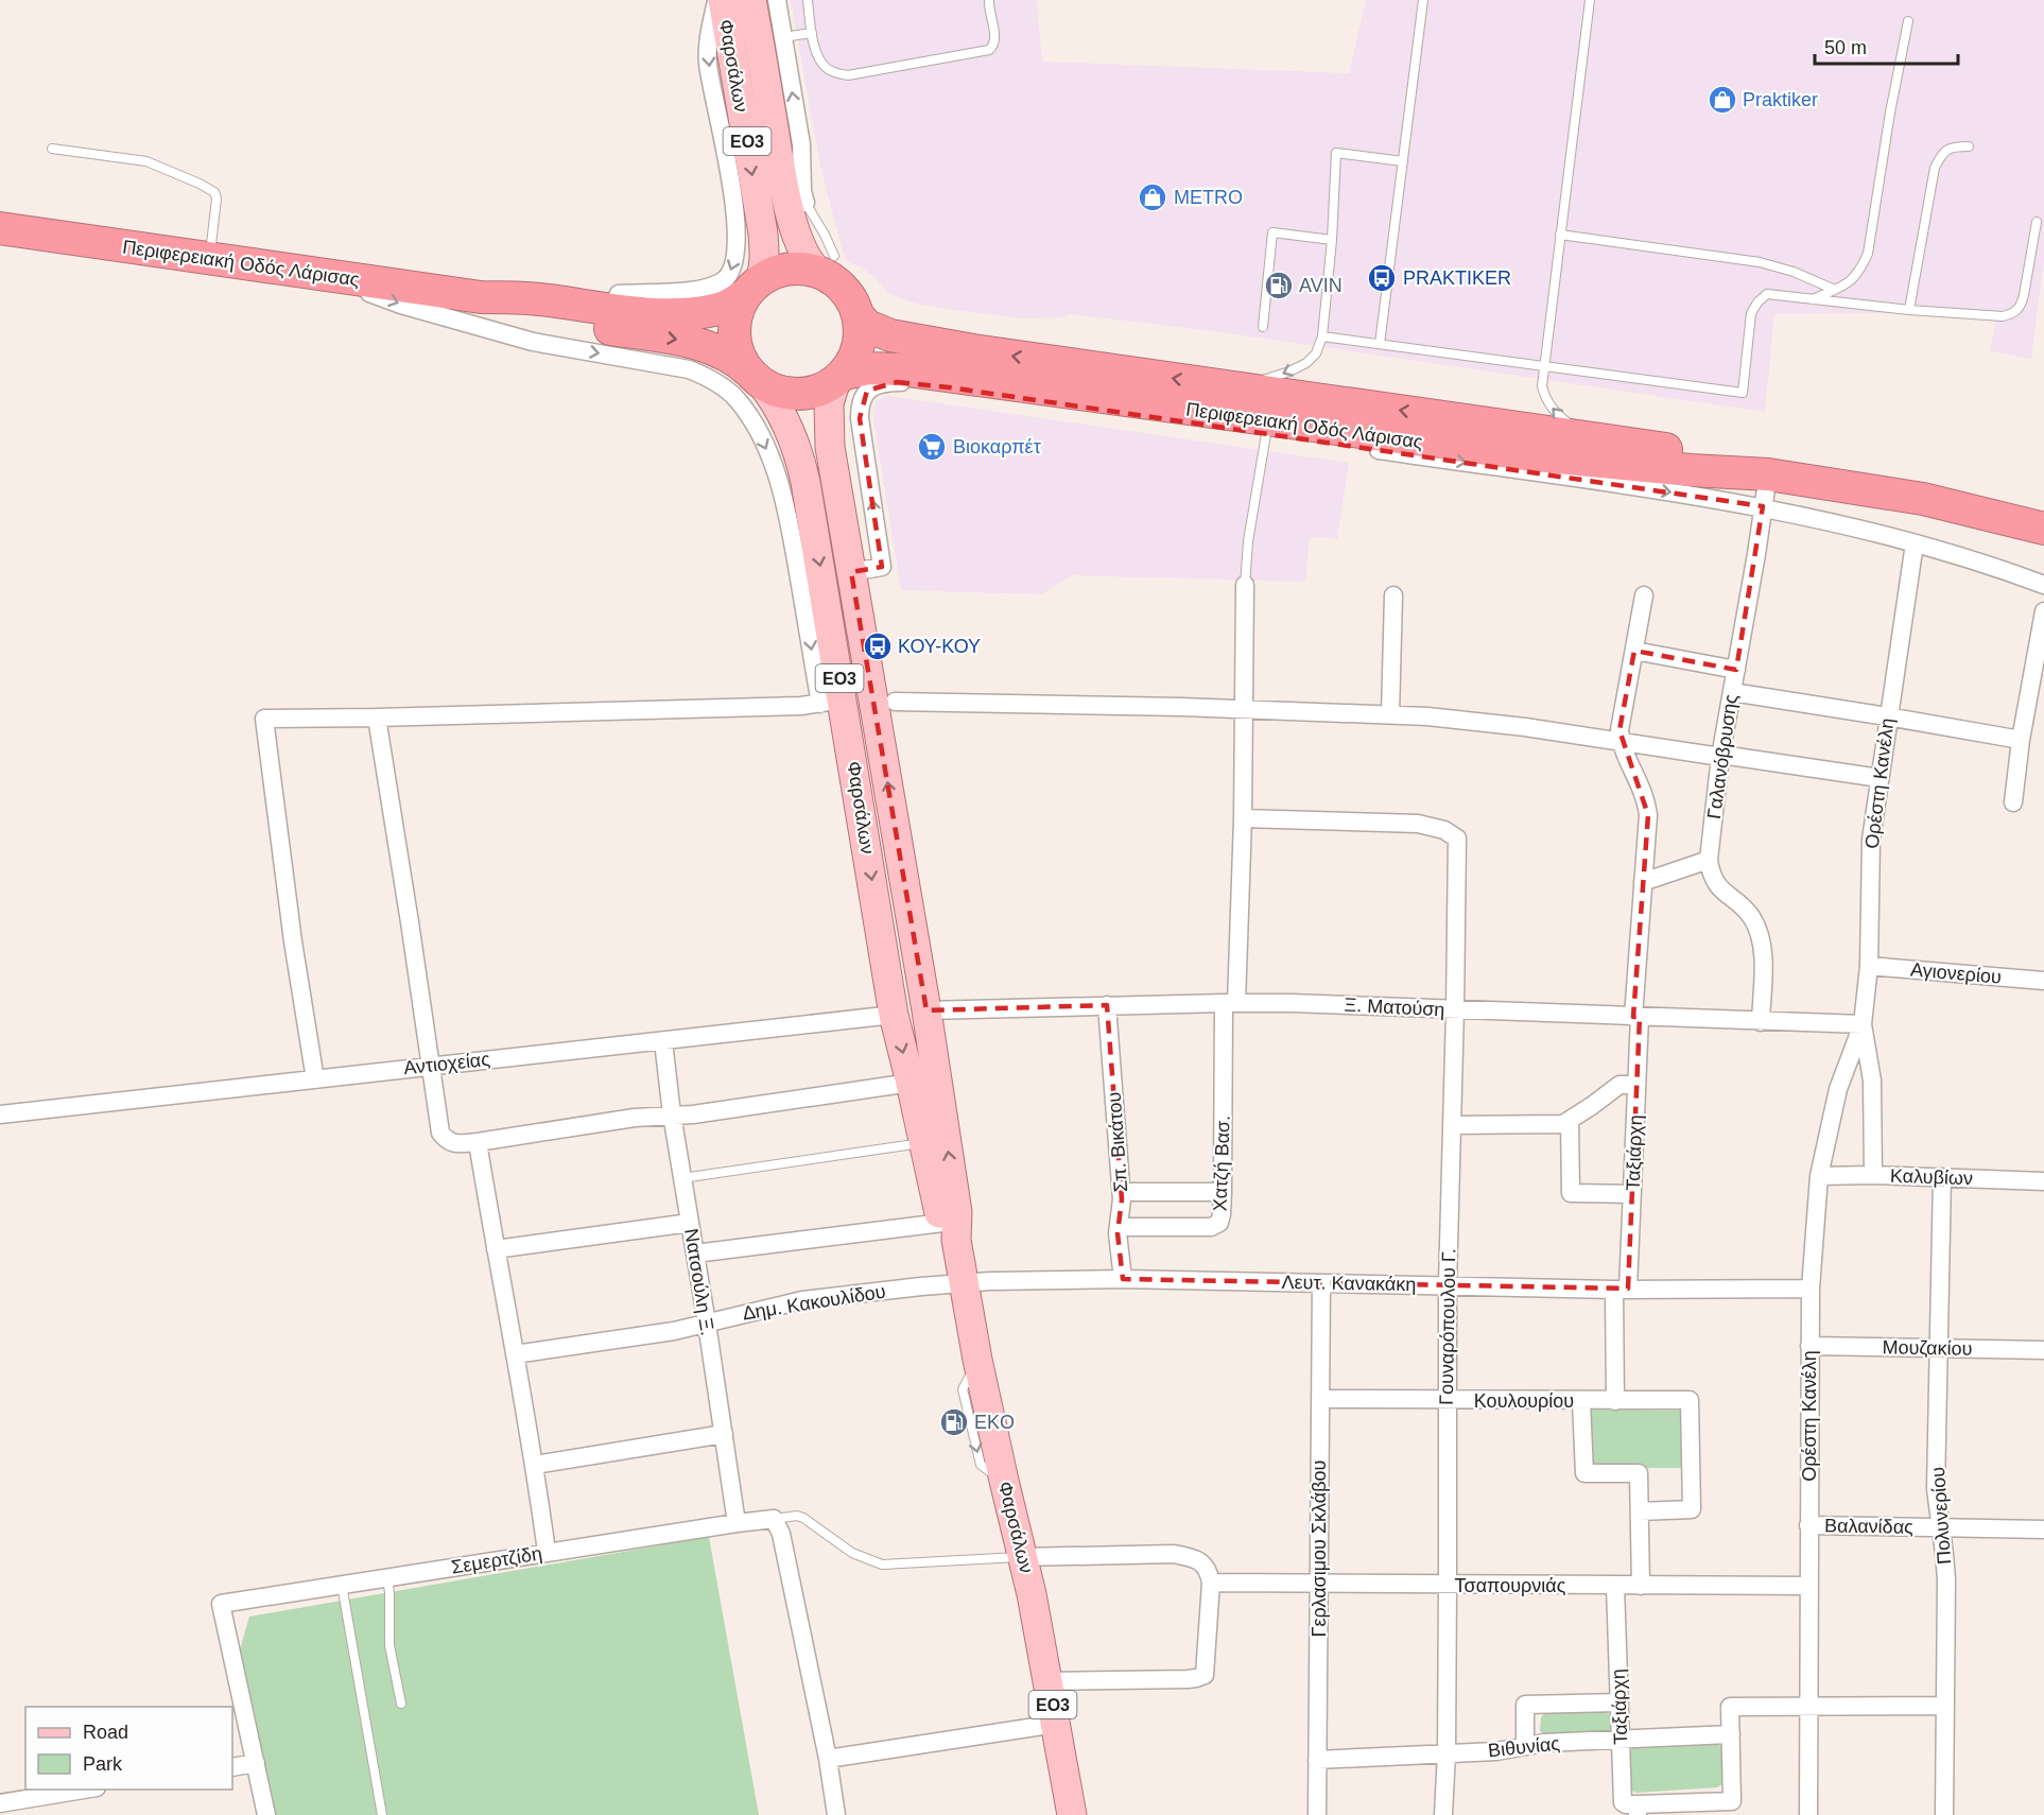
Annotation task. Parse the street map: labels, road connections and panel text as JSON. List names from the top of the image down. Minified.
{"streets":{"highway":["ΕΟ3","Περιφερειακή Οδός Λάρισας"],"main road":["Φαρσάλων"],"street":["Γαλανόβρυσης","Ορέστη Κανέλη","Αγιονερίου","Ξ. Ματούση","Αντιοχείας","Σπ. Βικάτου","Ταξιάρχη","Χατζή Βασ.","Καλυβίων","Νατσούλη Ξ.","Λευτ. Κανακάκη","Δημ. Κακουλίδου","Γουναρόπουλου Γ.","Μουζακίου","Κουλουρίου","Πολυνερίου","Βαλανίδας","Γερλασιμου Σκλάβου","Σεμερτζίδη","Τσαπουρνιάς","Βιθυνίας"]},"crossings":[["Φαρσάλων","ΕΟ3"],["Φαρσάλων","Περιφερειακή Οδός Λάρισας"],["Φαρσάλων","Ξ. Ματούση"],["Φαρσάλων","Αντιοχείας"],["Φαρσάλων","Λευτ. Κανακάκη"],["Φαρσάλων","Δημ. Κακουλίδου"],["ΕΟ3","Περιφερειακή Οδός Λάρισας"],["Περιφερειακή Οδός Λάρισας","Γαλανόβρυσης"],["Γαλανόβρυσης","Ξ. Ματούση"],["Ορέστη Κανέλη","Αγιονερίου"],["Ορέστη Κανέλη","Ξ. Ματούση"],["Ορέστη Κανέλη","Καλυβίων"],["Ορέστη Κανέλη","Λευτ. Κανακάκη"],["Ορέστη Κανέλη","Μουζακίου"],["Ορέστη Κανέλη","Βαλανίδας"],["Ορέστη Κανέλη","Τσαπουρνιάς"],["Ξ. Ματούση","Σπ. Βικάτου"],["Ξ. Ματούση","Ταξιάρχη"],["Ξ. Ματούση","Χατζή Βασ."],["Ξ. Ματούση","Γουναρόπουλου Γ."],["Αντιοχείας","Νατσούλη Ξ."],["Σπ. Βικάτου","Χατζή Βασ."],["Σπ. Βικάτου","Λευτ. Κανακάκη"],["Ταξιάρχη","Λευτ. Κανακάκη"],["Ταξιάρχη","Κουλουρίου"],["Ταξιάρχη","Τσαπουρνιάς"],["Ταξιάρχη","Βιθυνίας"],["Χατζή Βασ.","Γουναρόπουλου Γ."],["Καλυβίων","Πολυνερίου"],["Νατσούλη Ξ.","Δημ. Κακουλίδου"],["Νατσούλη Ξ.","Σεμερτζίδη"],["Λευτ. Κανακάκη","Δημ. Κακουλίδου"],["Λευτ. Κανακάκη","Γουναρόπουλου Γ."],["Λευτ. Κανακάκη","Γερλασιμου Σκλάβου"],["Γουναρόπουλου Γ.","Κουλουρίου"],["Γουναρόπουλου Γ.","Τσαπουρνιάς"],["Γουναρόπουλου Γ.","Βιθυνίας"],["Μουζακίου","Πολυνερίου"],["Κουλουρίου","Γερλασιμου Σκλάβου"],["Πολυνερίου","Βαλανίδας"],["Γερλασιμου Σκλάβου","Τσαπουρνιάς"],["Γερλασιμου Σκλάβου","Βιθυνίας"]],"places":{"shop":["Praktiker","METRO"],"bus stop":["PRAKTIKER","ΚΟΥ-ΚΟΥ"],"fuel station":["AVIN","EKO"],"supermarket":["Βιοκαρπέτ"]},"legend":["Road","Park"],"scale_bar":"50 m"}
